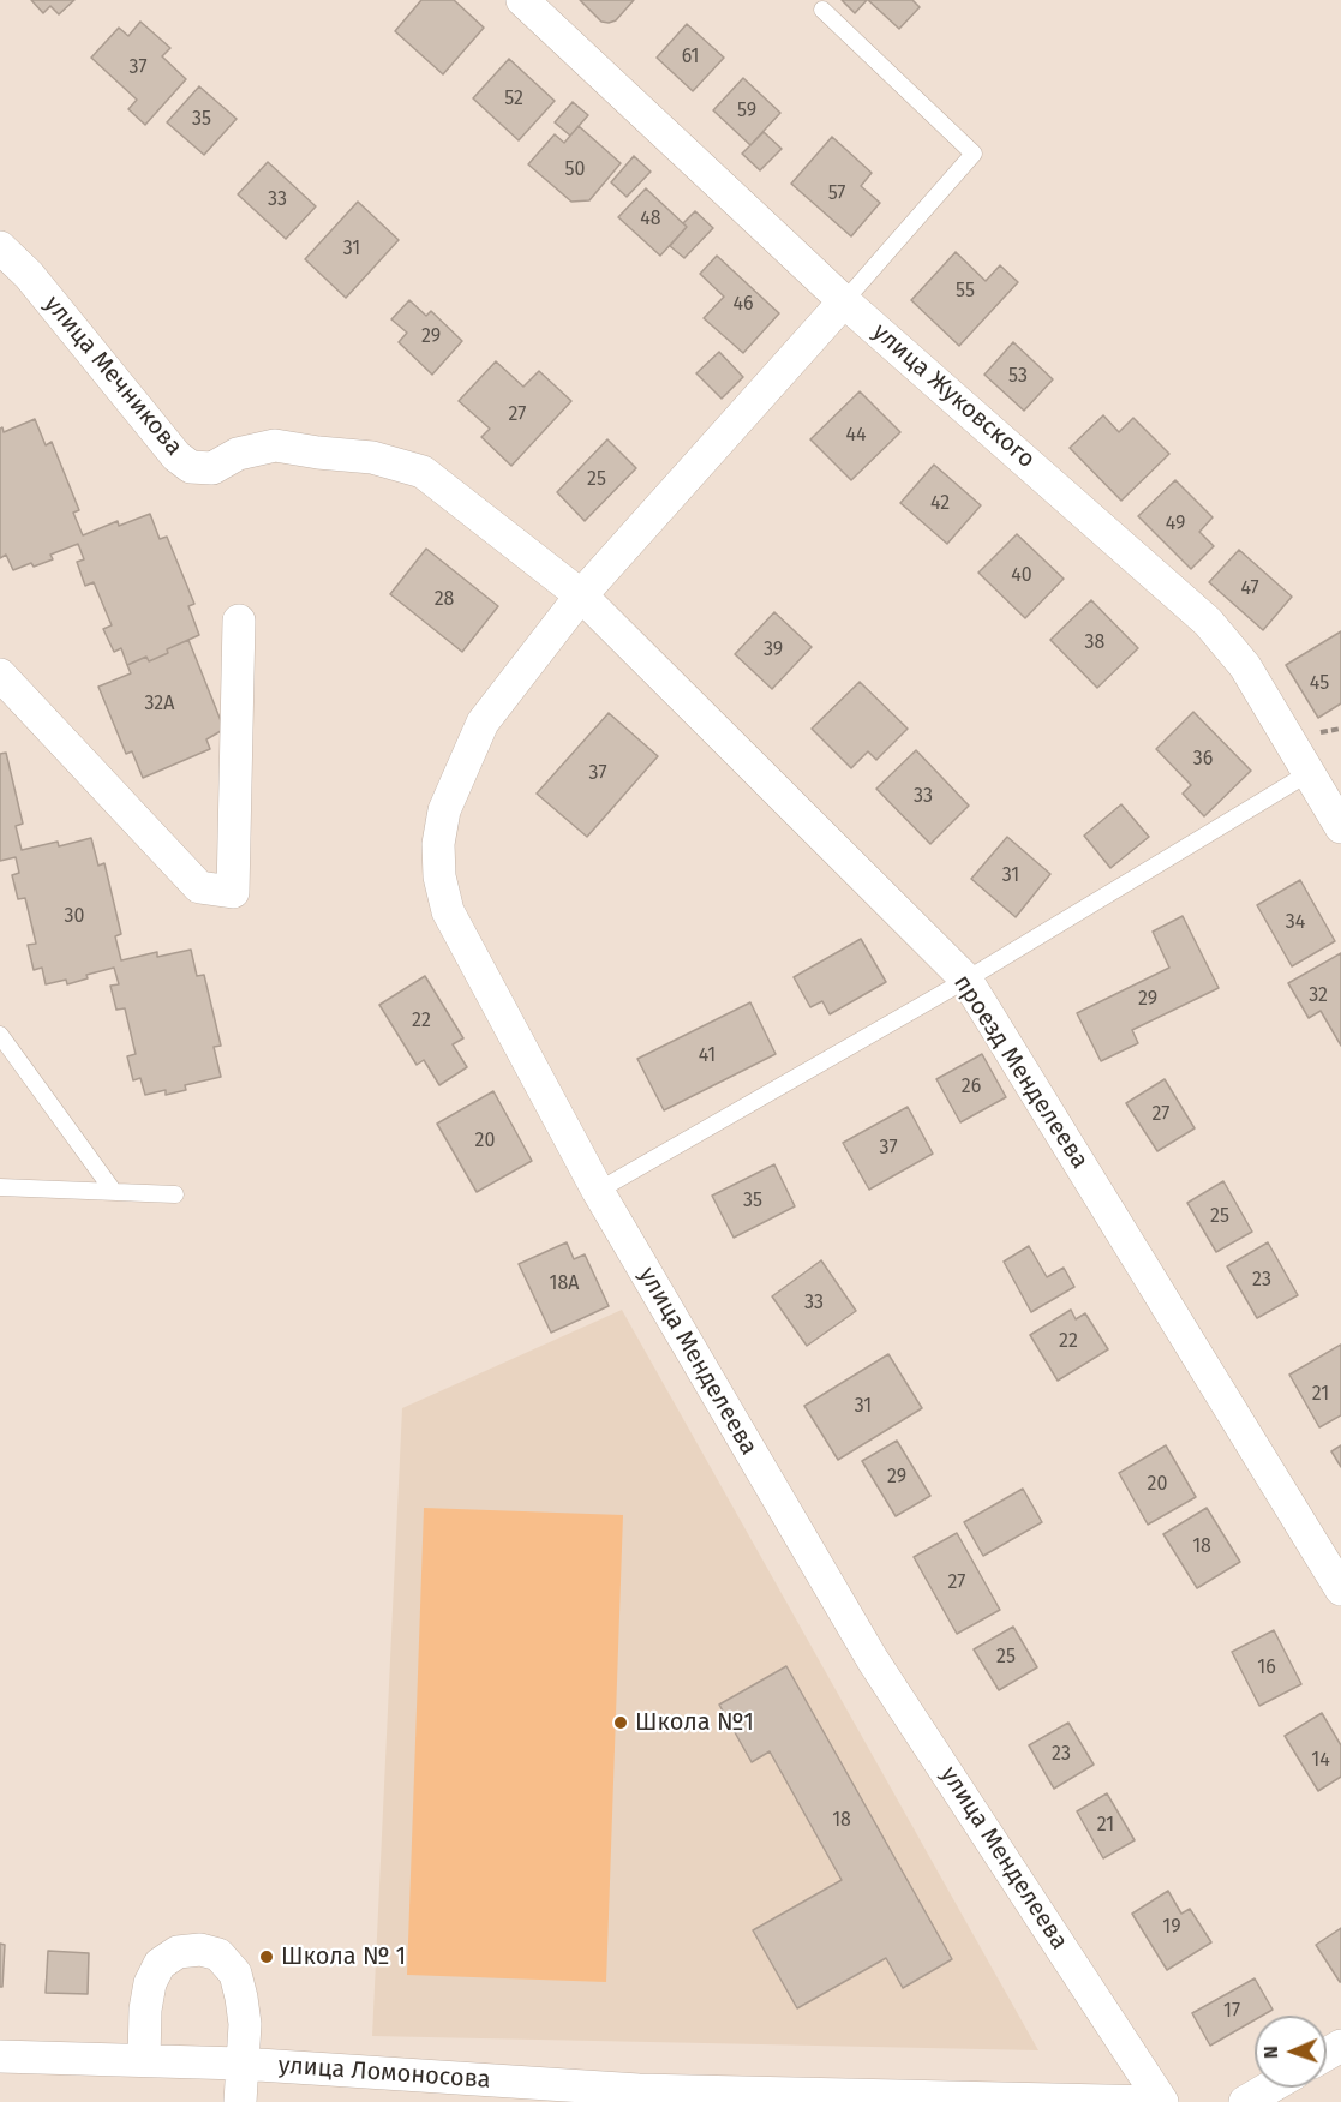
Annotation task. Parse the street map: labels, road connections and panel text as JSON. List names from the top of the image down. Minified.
{"streets":{"street":["улица Мечникова","улица Жуковского","проезд Менделеева","улица Менделеева","улица Ломоносова"]},"crossings":[["улица Мечникова","проезд Менделеева"],["улица Мечникова","улица Менделеева"],["улица Жуковского","улица Менделеева"],["проезд Менделеева","улица Менделеева"]],"places":["Школа №1","Школа № 1"],"house_numbers":["61","37","52","59","35","50","57","33","48","31","55","46","29","53","27","44","25","42","49","40","47","28","38","39","45","32А","36","37","33","31","30","34","32","29","22","41","26","27","20","37","35","25","23","18А","33","22","21","31","29","20","18","27","25","16","23","14","18","21","19","17"],"north":"left"}
